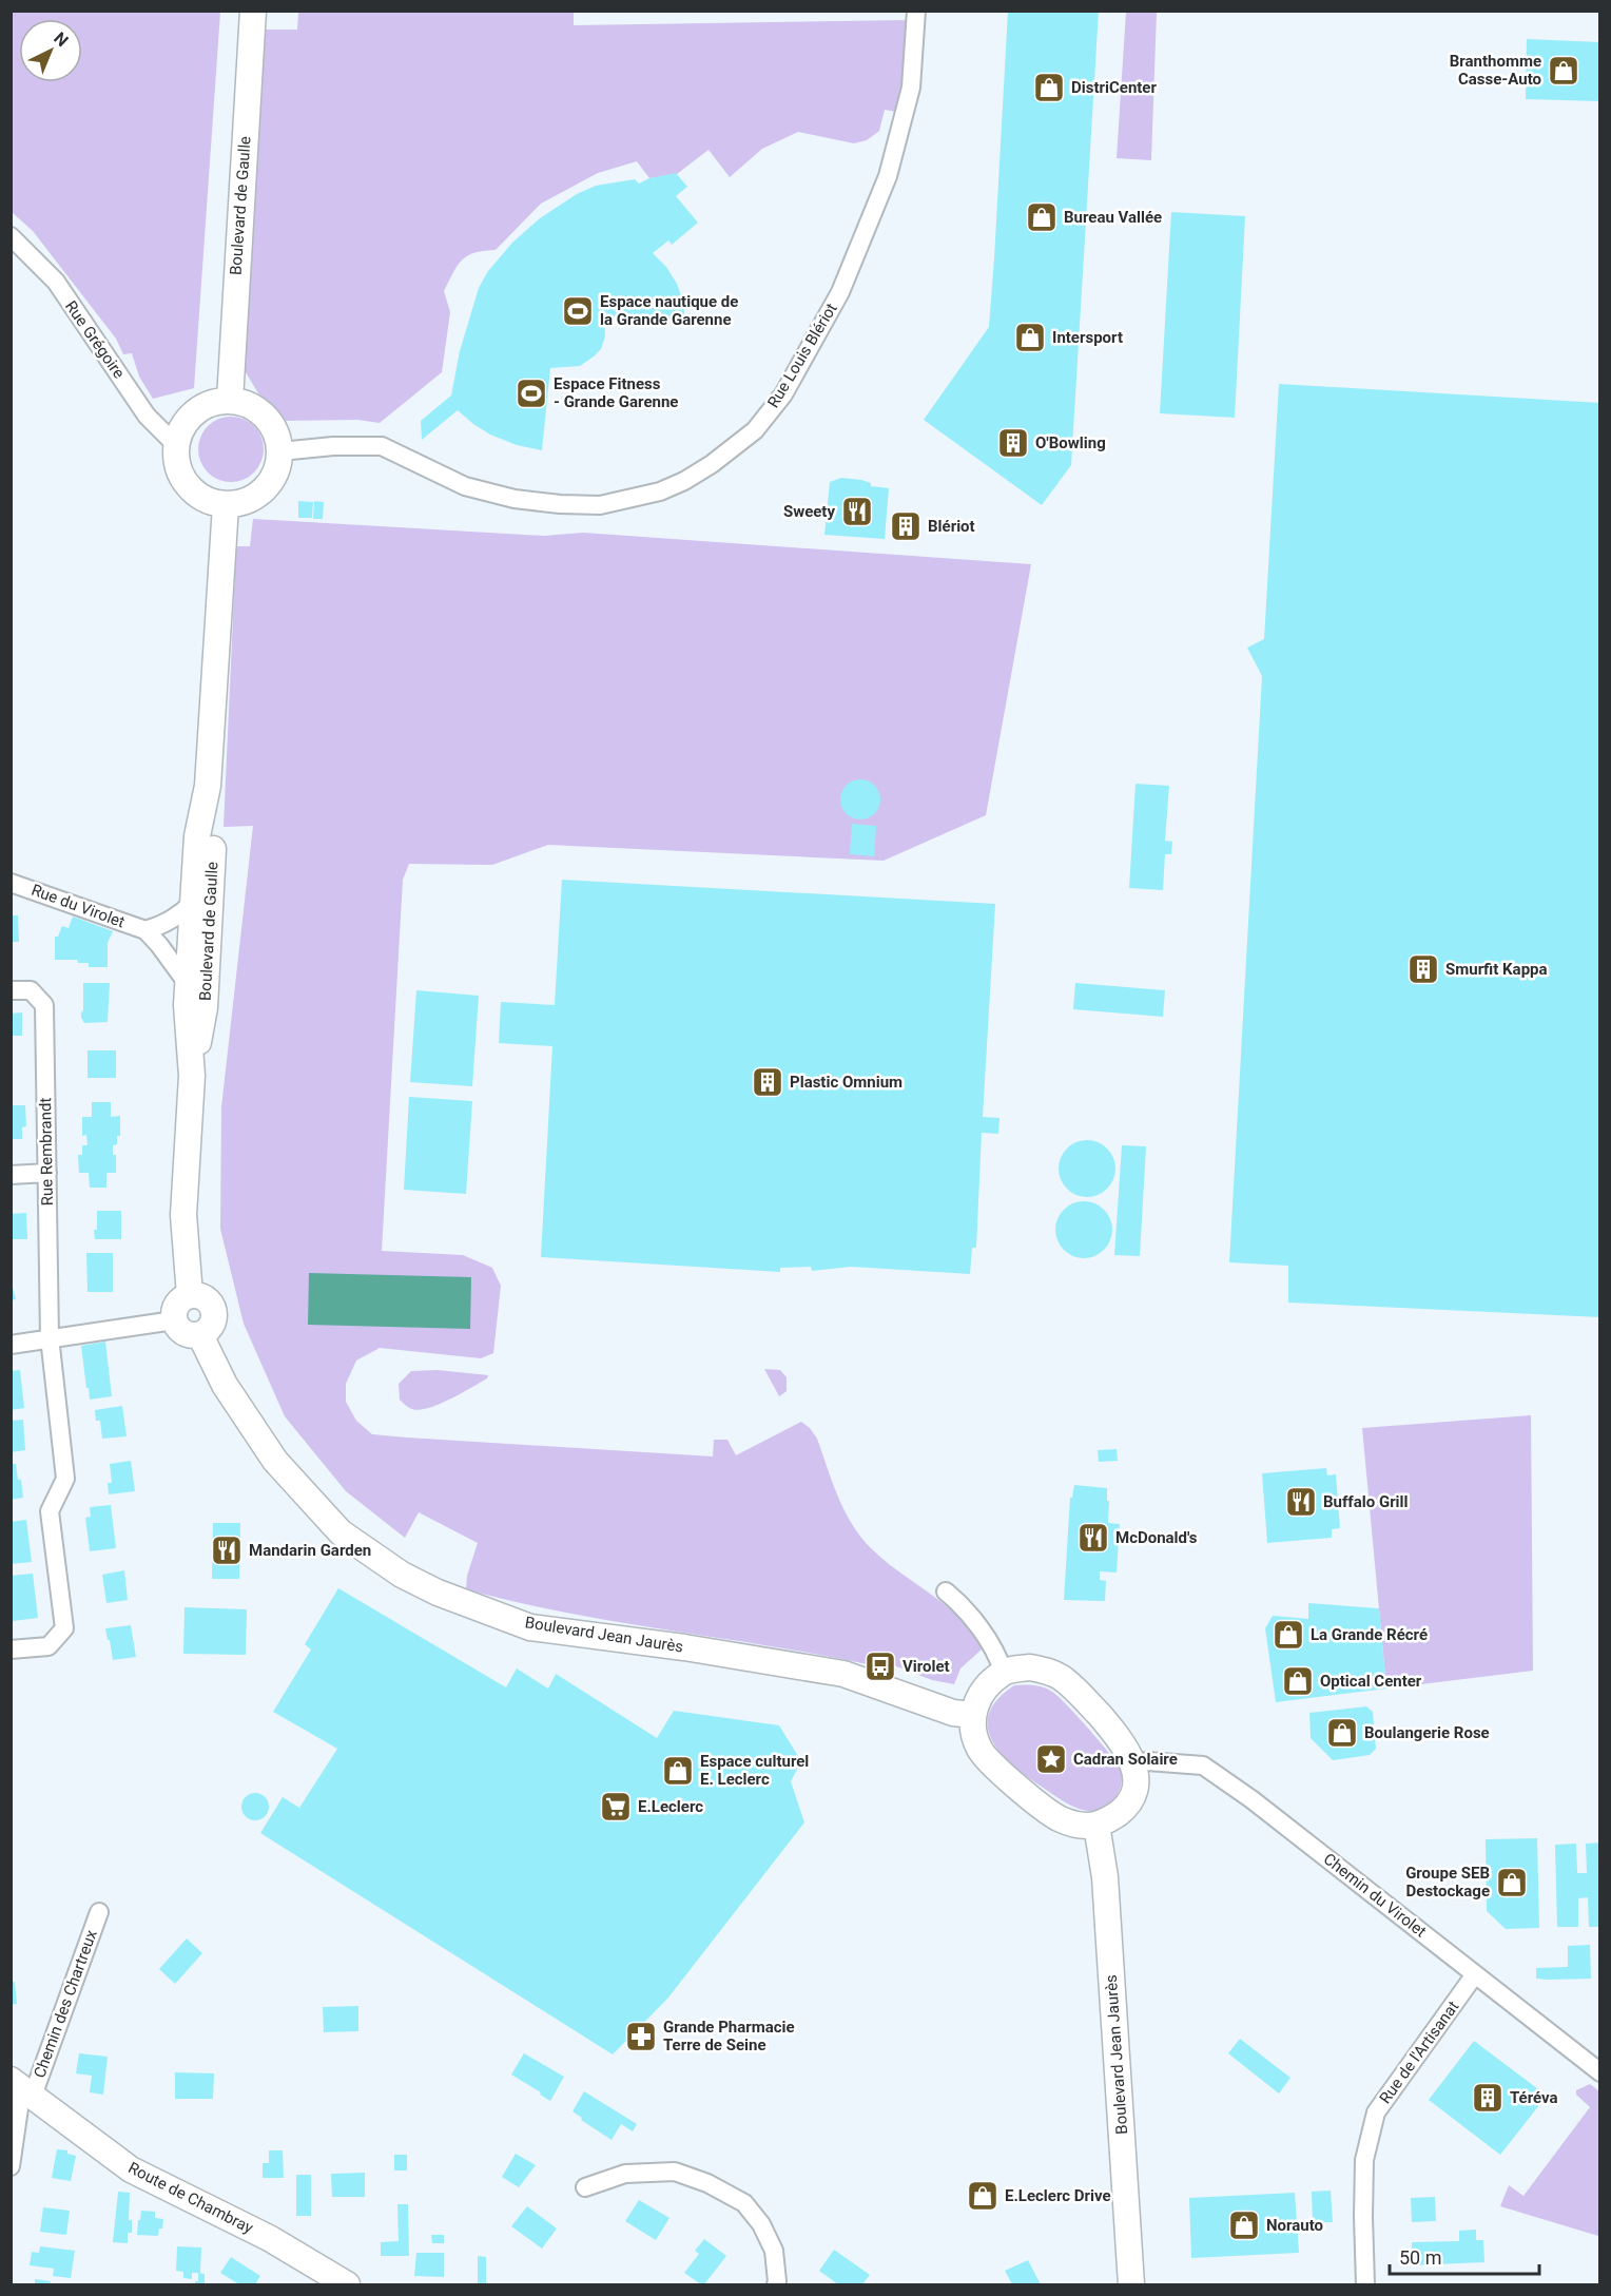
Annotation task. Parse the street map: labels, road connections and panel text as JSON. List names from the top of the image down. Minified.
{"streets":{"main road":["Boulevard de Gaulle","Boulevard Jean Jaurès","Route de Chambray"],"street":["Rue Grégoire","Rue Louis Blériot","Rue du Virolet","Rue Rembrandt","Chemin du Virolet","Chemin des Chartreux","Rue de l'Artisanat"]},"crossings":[["Boulevard de Gaulle","Rue Grégoire"],["Boulevard de Gaulle","Rue Louis Blériot"],["Boulevard de Gaulle","Rue du Virolet"],["Boulevard de Gaulle","Boulevard Jean Jaurès"],["Rue Grégoire","Rue Louis Blériot"],["Boulevard Jean Jaurès","Chemin du Virolet"],["Chemin du Virolet","Rue de l'Artisanat"],["Chemin des Chartreux","Route de Chambray"]],"places":{"shop":["Branthomme Casse-Auto","DistriCenter","Bureau Vallée","Intersport","La Grande Récré","Optical Center","Boulangerie Rose","Espace culturel E. Leclerc","Groupe SEB Destockage","E.Leclerc Drive","Norauto"],"sports":["Espace nautique de la Grande Garenne","Espace Fitness - Grande Garenne"],"building":["O'Bowling","Blériot","Smurfit Kappa","Plastic Omnium","Téréva"],"restaurant":["Sweety","Buffalo Grill","McDonald's","Mandarin Garden"],"bus stop":["Virolet"],"place":["Cadran Solaire"],"supermarket":["E.Leclerc"],"pharmacy":["Grande Pharmacie Terre de Seine"]},"scale_bar":"50 m","north":"top right"}
